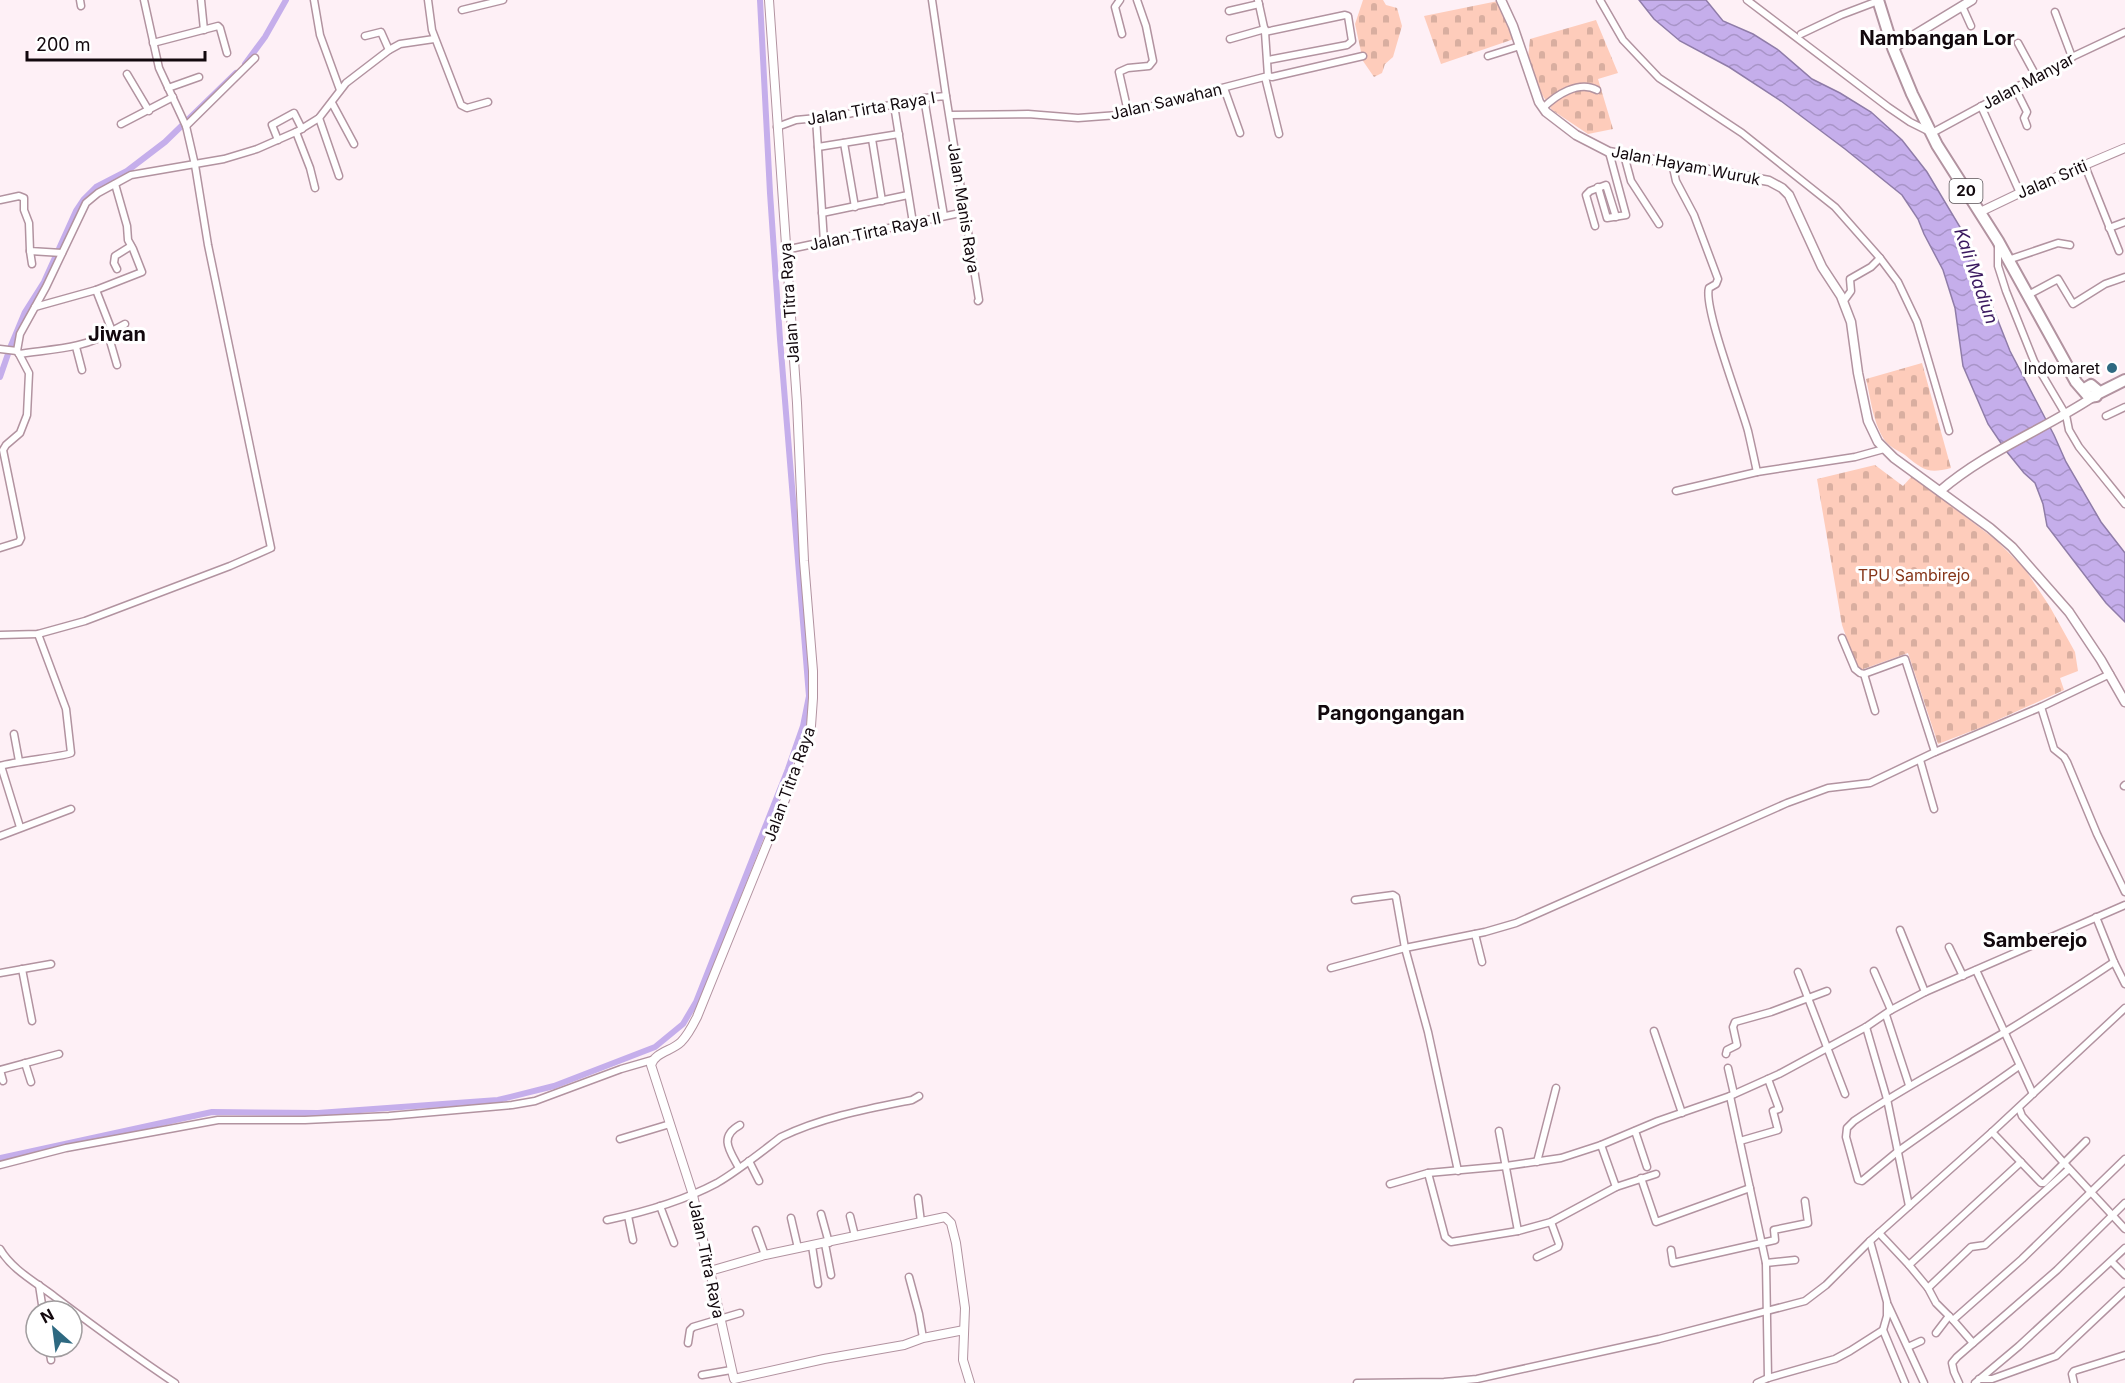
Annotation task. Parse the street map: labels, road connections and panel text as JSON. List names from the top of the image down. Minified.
{"streets":{"highway":["20"],"main road":["Jalan Hayam Wuruk"],"street":["Jalan Manyar","Jalan Sawahan","Jalan Tirta Raya I","Jalan Sriti","Jalan Manis Raya","Jalan Tirta Raya II","Jalan Titra Raya"]},"crossings":[["Jalan Manyar","20"],["Jalan Sawahan","Jalan Tirta Raya I"],["Jalan Sawahan","Jalan Manis Raya"],["Jalan Tirta Raya I","Jalan Manis Raya"],["Jalan Tirta Raya I","Jalan Titra Raya"],["Jalan Sriti","20"],["Jalan Manis Raya","Jalan Tirta Raya II"],["Jalan Tirta Raya II","Jalan Titra Raya"]],"districts":["Nambangan Lor","Jiwan","Pangongangan","Samberejo"],"water":["Kali Madiun"],"parks":["TPU Sambirejo"],"places":["Indomaret"],"scale_bar":"200 m","north":"top left"}
